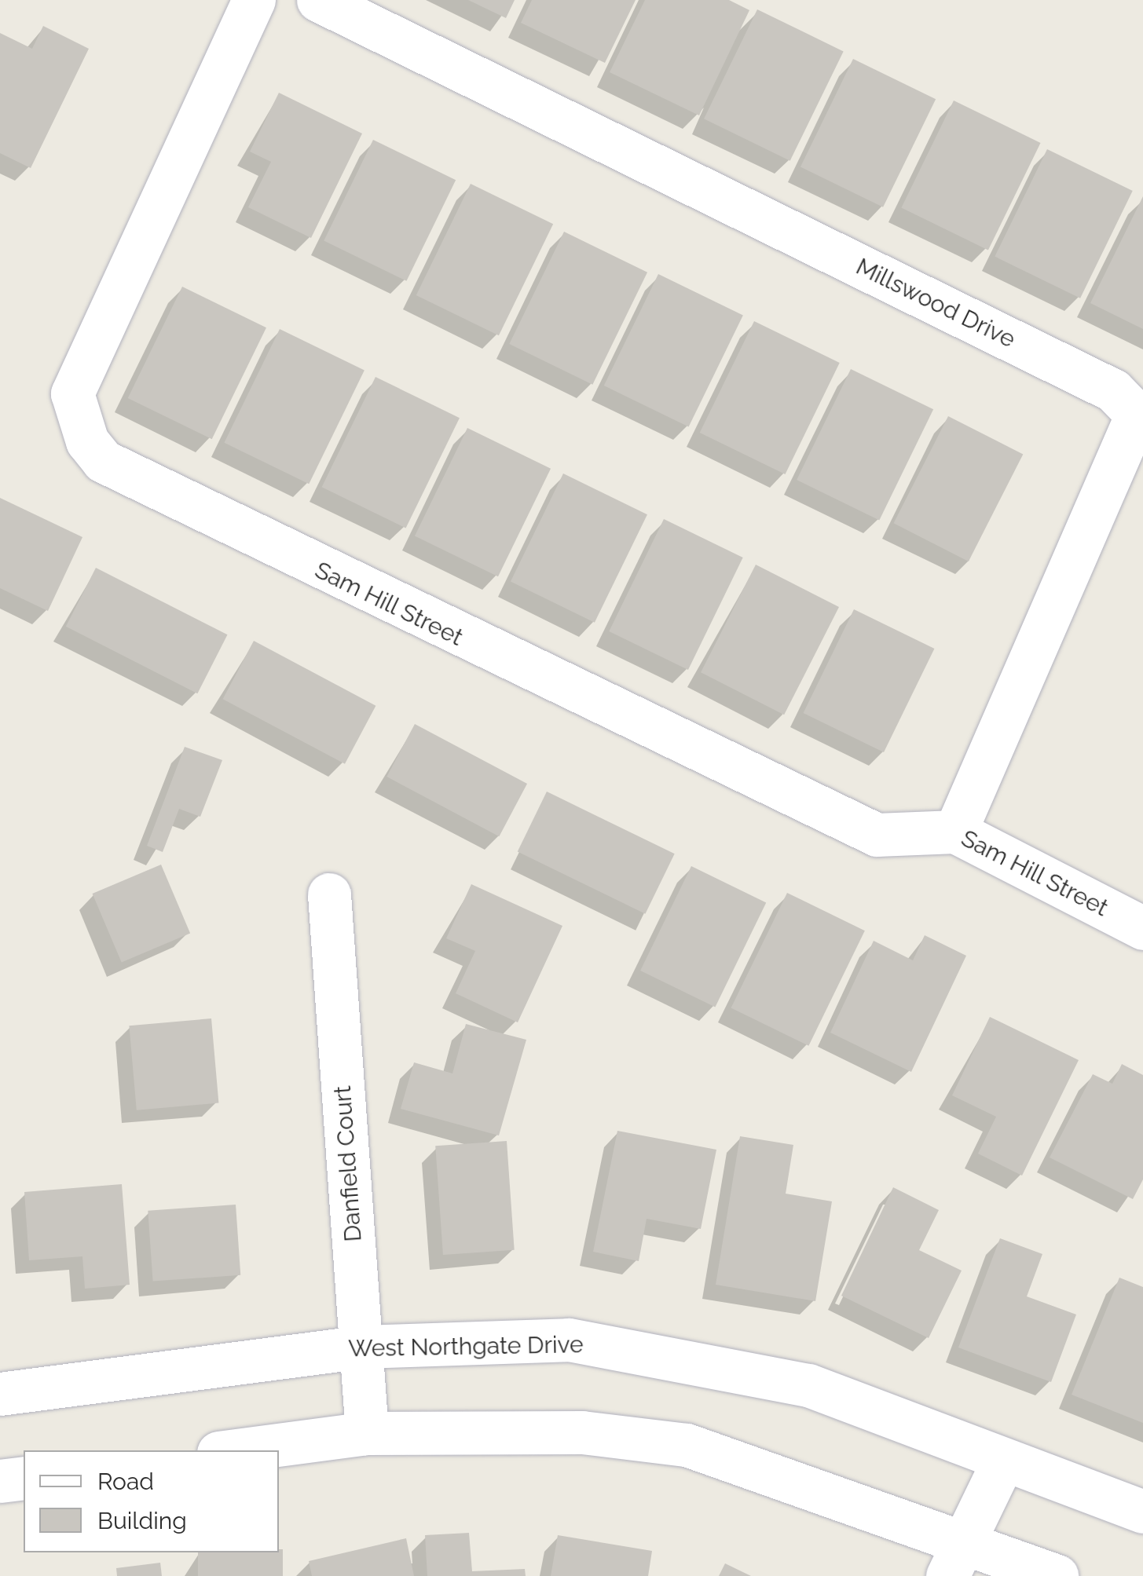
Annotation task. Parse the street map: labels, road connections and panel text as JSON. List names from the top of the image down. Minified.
{"streets":{"street":["Millswood Drive","Sam Hill Street","Danfield Court","West Northgate Drive"]},"crossings":[["Millswood Drive","Sam Hill Street"],["Danfield Court","West Northgate Drive"]],"legend":["Road","Building"]}
